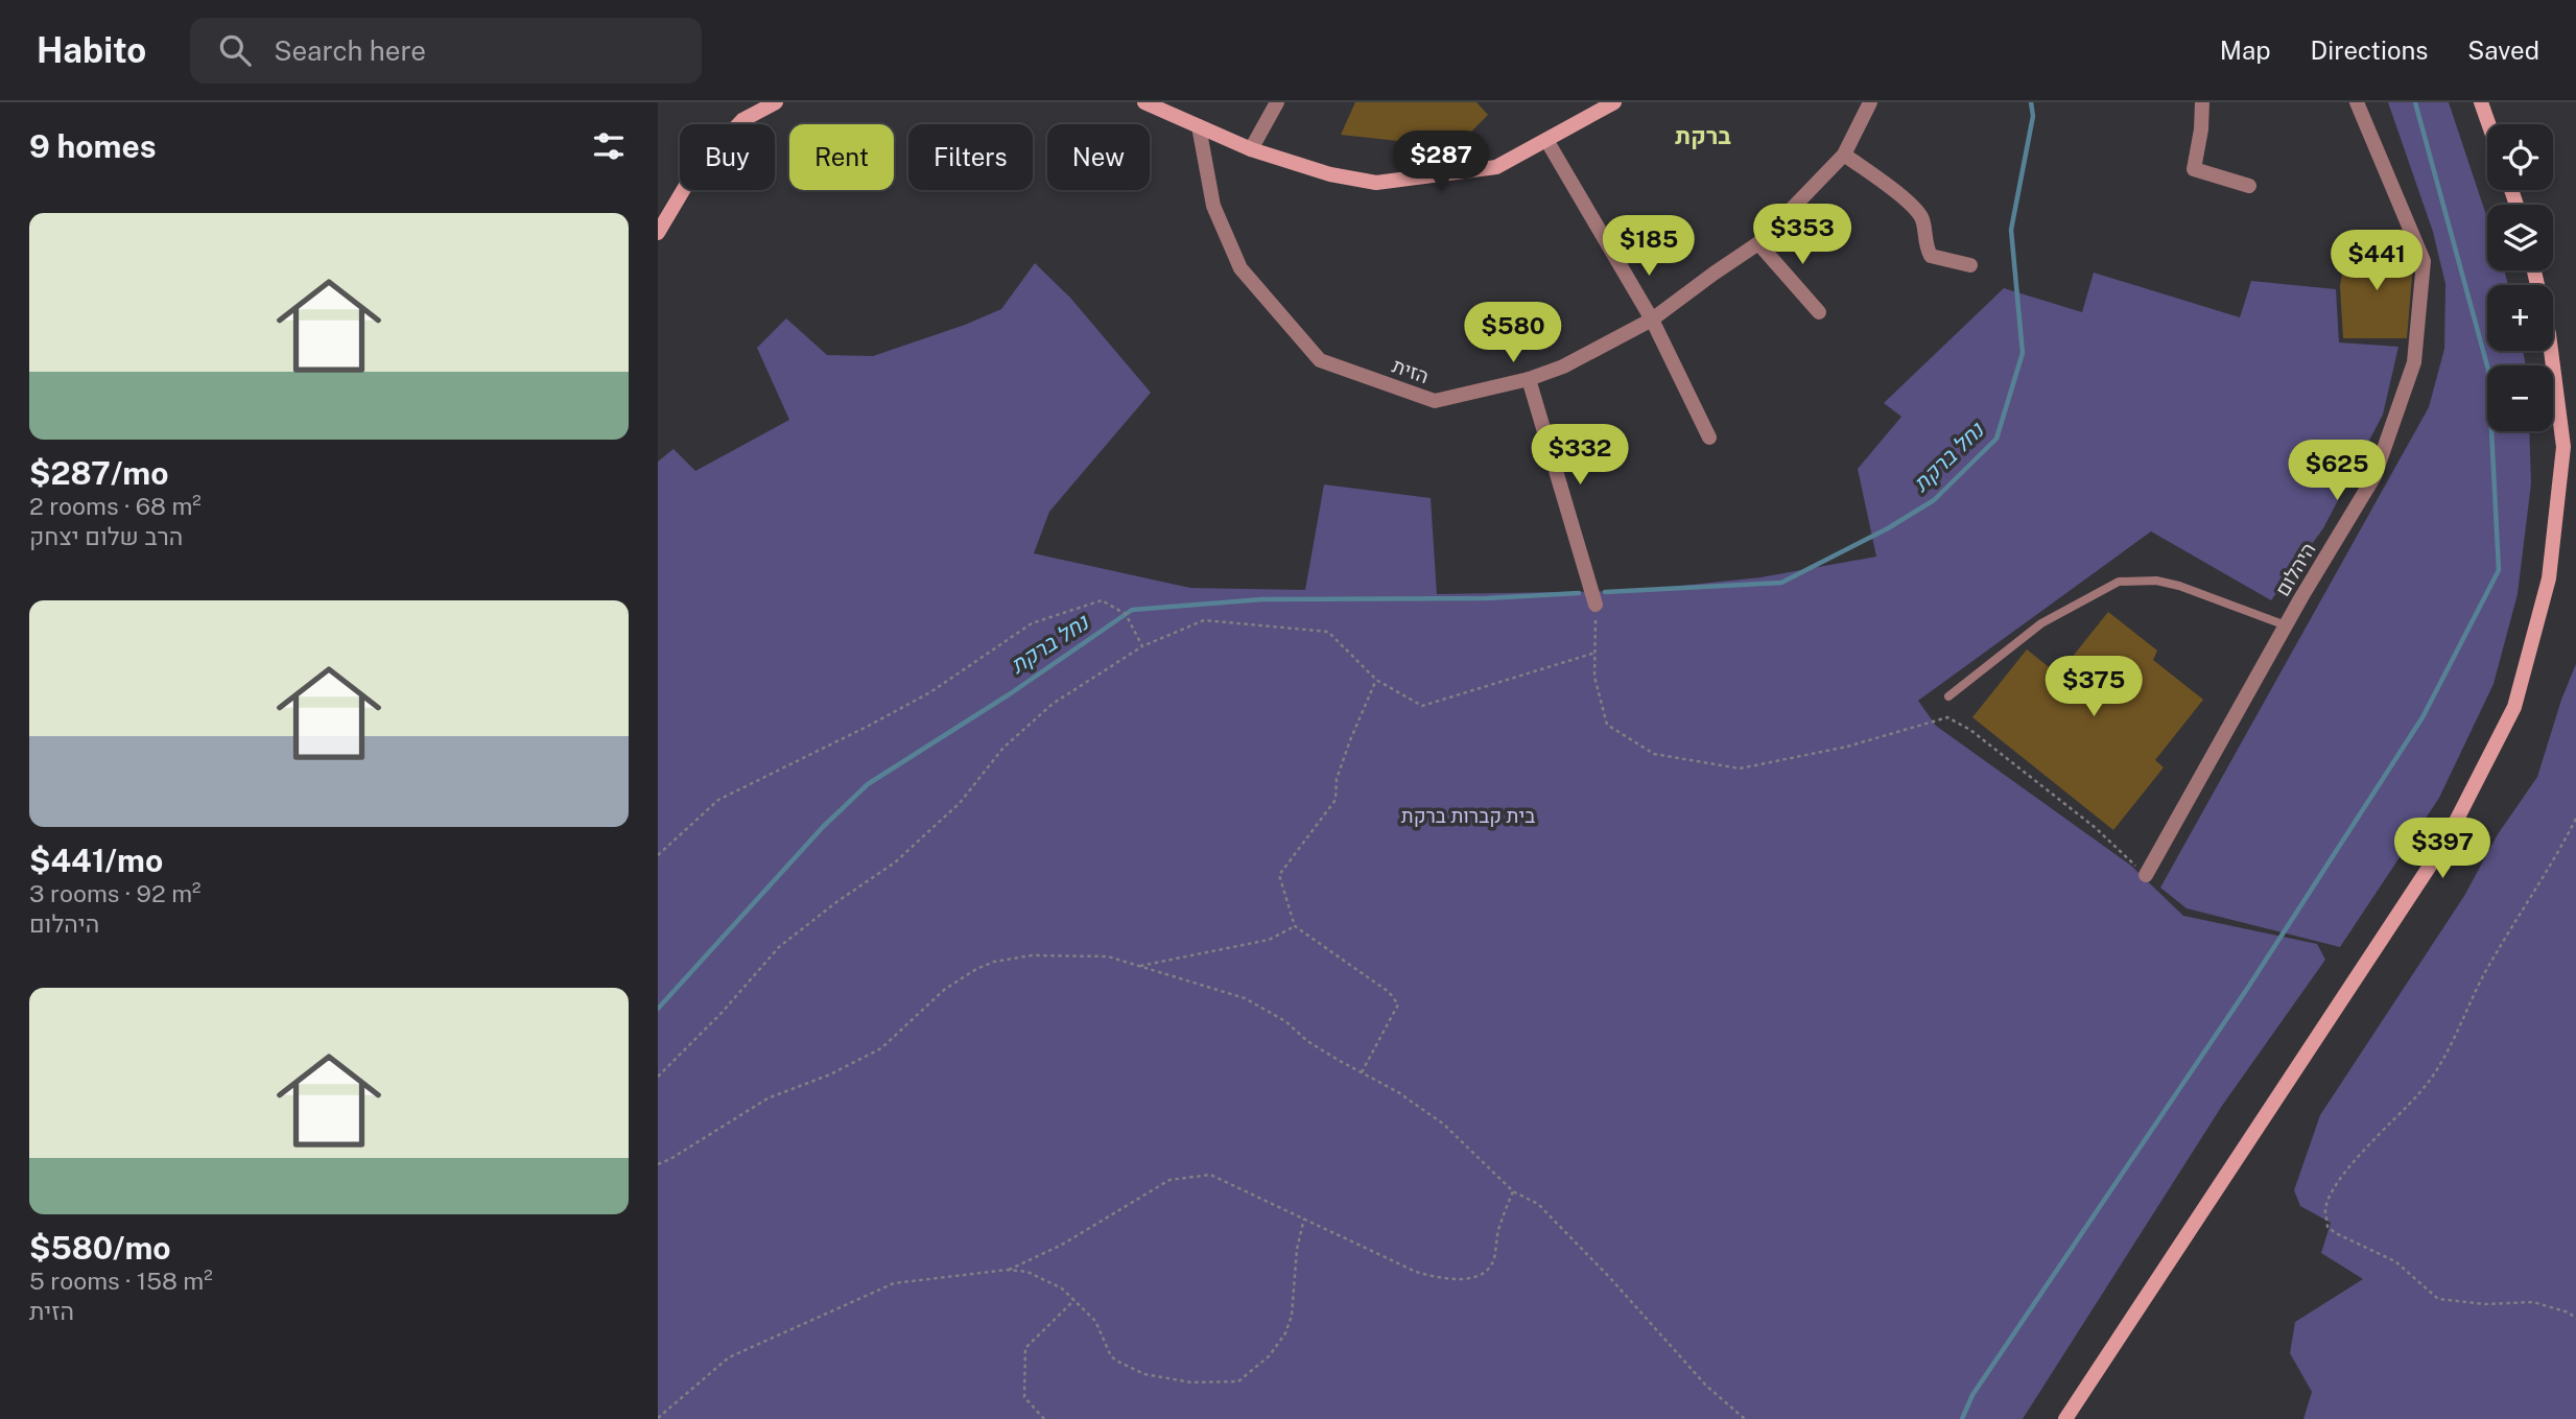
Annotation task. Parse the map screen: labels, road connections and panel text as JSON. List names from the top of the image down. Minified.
{"streets":{"street":["הזית","היהלום"]},"districts":["ברקת"],"water":["נחל ברקת"],"parks":["בית קברות ברקת"],"page":{"header":"Habito","search":"Search here","nav":["Map","Directions","Saved"],"heading":"9 homes","map_buttons":["+","−"],"chip":["Buy","Rent","Filters","New"],"price":["$287","$353","$185","$441","$580","$332","$625","$375","$397"],"list":[{"name":"$287/mo","note":"2 rooms · 68 m² · הרב שלום יצחק"},{"name":"$441/mo","note":"3 rooms · 92 m² · היהלום"},{"name":"$580/mo","note":"5 rooms · 158 m² · הזית"}]}}
